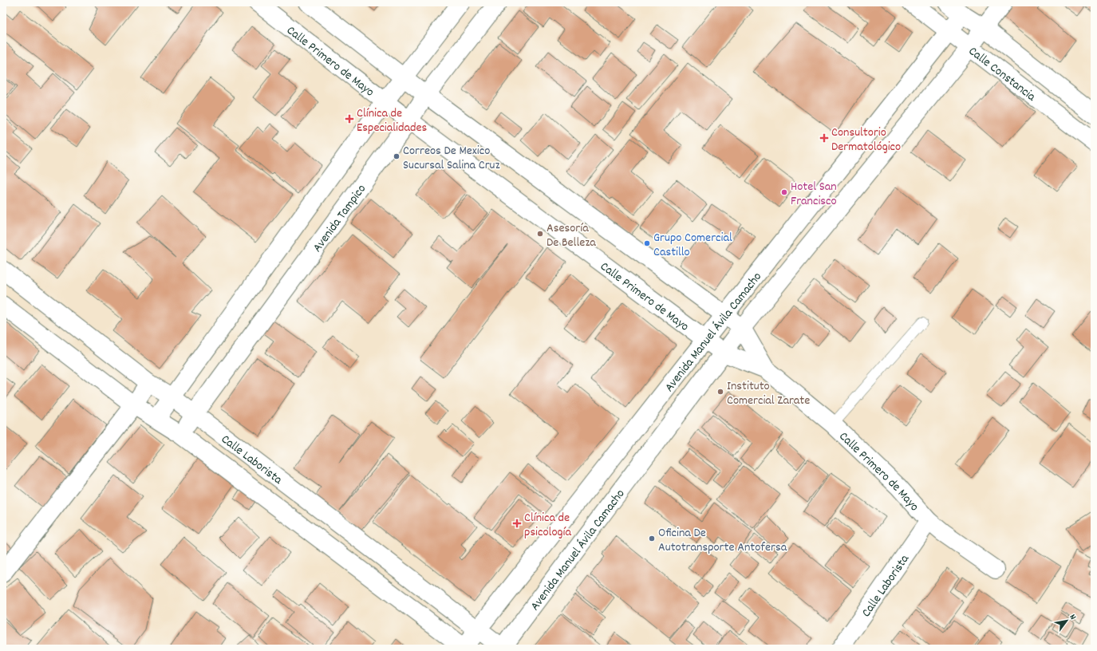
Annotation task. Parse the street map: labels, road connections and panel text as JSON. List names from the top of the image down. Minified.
{"streets":{"street":["Calle Primero de Mayo","Calle Constancia","Avenida Tampico","Avenida Manuel Ávila Camacho","Calle Laborista"]},"crossings":[["Calle Primero de Mayo","Avenida Tampico"],["Calle Primero de Mayo","Avenida Manuel Ávila Camacho"],["Calle Primero de Mayo","Calle Laborista"],["Calle Constancia","Avenida Manuel Ávila Camacho"],["Avenida Tampico","Calle Laborista"],["Avenida Manuel Ávila Camacho","Calle Laborista"]],"places":{"health":["Clínica de Especialidades","Consultorio Dermatológico","Clínica de psicología"],"other":["Correos De Mexico Sucursal Salina Cruz","Hotel San Francisco","Asesoría De Belleza","Grupo Comercial Castillo","Instituto Comercial Zarate","Oficina De Autotransporte Antofersa"]},"north":"top right"}
